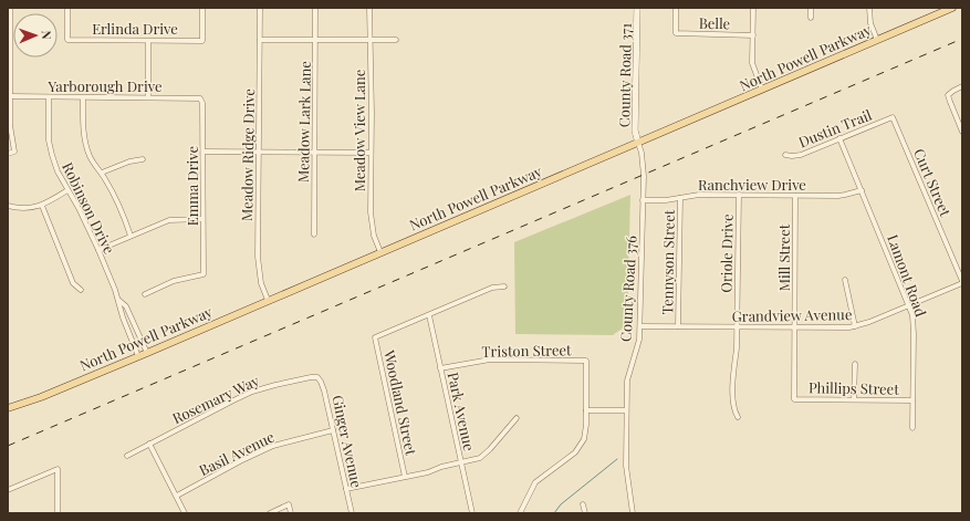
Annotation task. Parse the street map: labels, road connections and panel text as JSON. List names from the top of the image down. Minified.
{"streets":{"main road":["North Powell Parkway"],"street":["Belle","Erlinda Drive","County Road 371","Yarborough Drive","Meadow Lark Lane","Dustin Trail","Meadow View Lane","Meadow Ridge Drive","Curt Street","Ranchview Drive","Emma Drive","Robinson Drive","Oriole Drive","Mill Street","Tennyson Street","Lamont Road","County Road 376","Grandview Avenue","Triston Street","Phillips Street","Rosemary Way","Woodland Street","Park Avenue","Ginger Avenue","Basil Avenue"]},"crossings":[["North Powell Parkway","County Road 371"],["North Powell Parkway","Meadow View Lane"],["North Powell Parkway","Meadow Ridge Drive"],["North Powell Parkway","Robinson Drive"],["North Powell Parkway","County Road 376"],["County Road 371","County Road 376"],["Yarborough Drive","Emma Drive"],["Yarborough Drive","Robinson Drive"],["Dustin Trail","Curt Street"],["Dustin Trail","Lamont Road"],["Curt Street","Grandview Avenue"],["Ranchview Drive","Oriole Drive"],["Ranchview Drive","Mill Street"],["Ranchview Drive","Tennyson Street"],["Ranchview Drive","Lamont Road"],["Ranchview Drive","County Road 376"],["Oriole Drive","Grandview Avenue"],["Mill Street","Grandview Avenue"],["Mill Street","Phillips Street"],["Tennyson Street","Grandview Avenue"],["Lamont Road","Grandview Avenue"],["Lamont Road","Phillips Street"],["County Road 376","Grandview Avenue"],["Triston Street","Park Avenue"],["Rosemary Way","Ginger Avenue"],["Woodland Street","Park Avenue"],["Ginger Avenue","Basil Avenue"]],"north":"right"}
